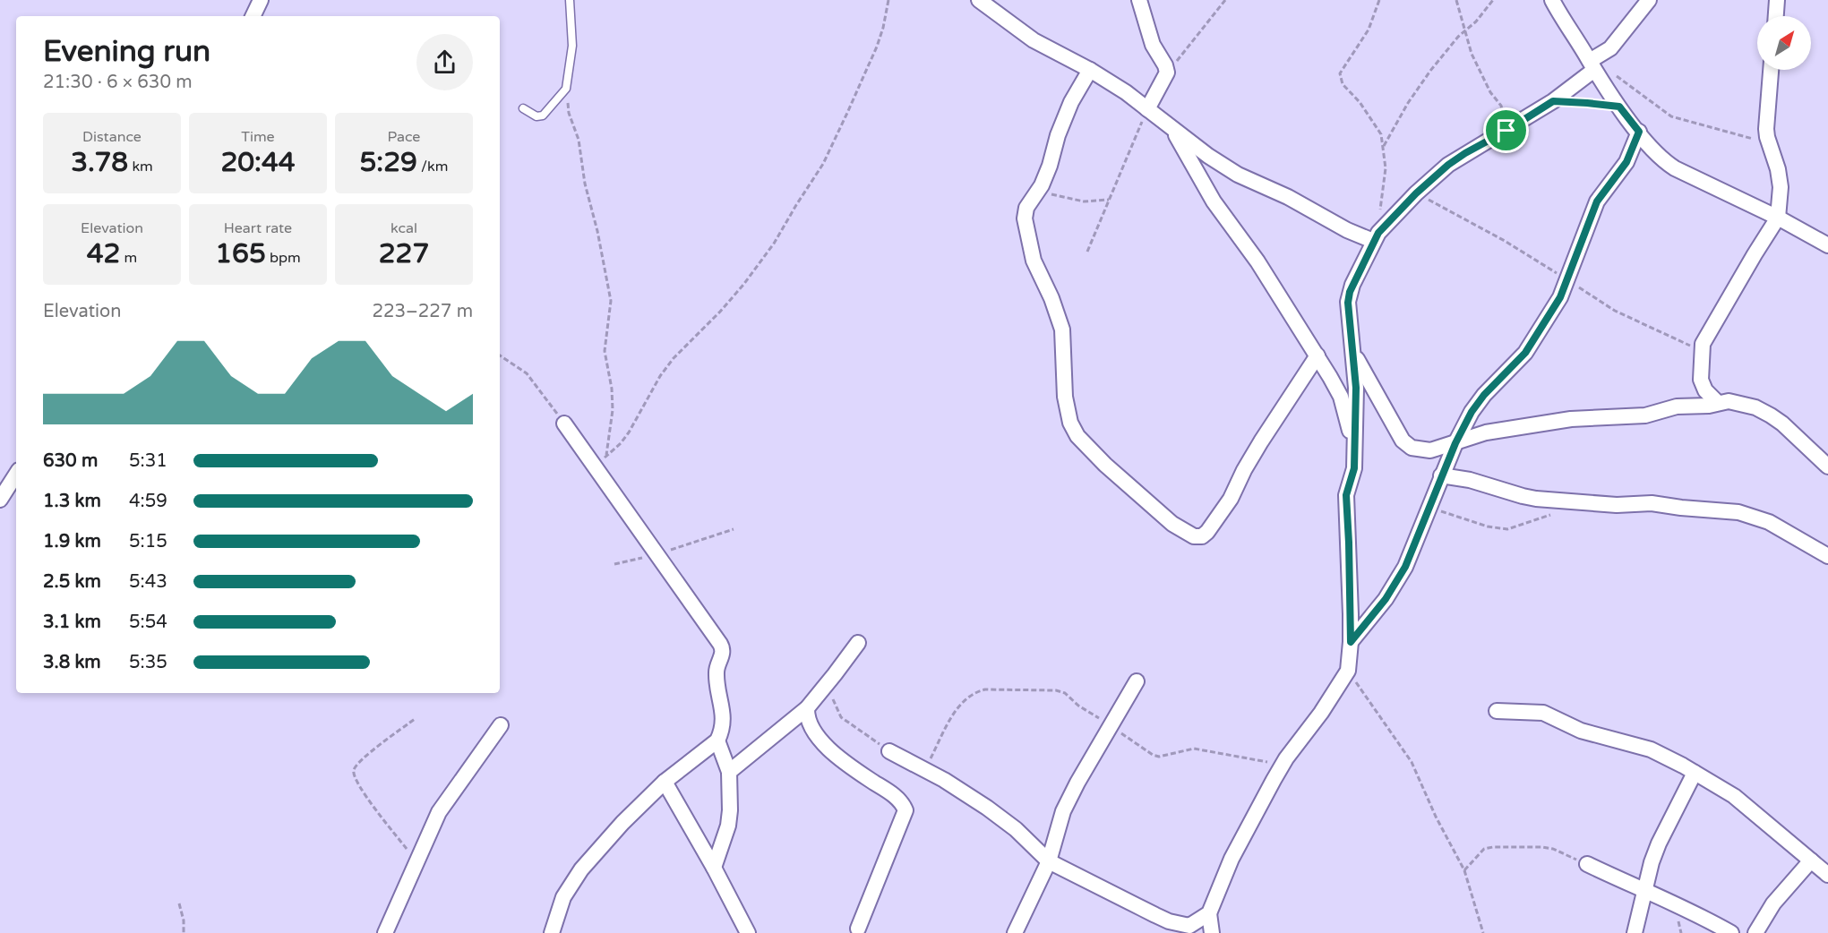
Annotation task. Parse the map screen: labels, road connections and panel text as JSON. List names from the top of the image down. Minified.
{"north":"top right","page":{"heading":["Evening run","21:30 · 6 × 630 m"],"stats":[["Distance","3.78 km"],["Time","20:44"],["Pace","5:29 /km"],["Elevation","42 m"],["Heart rate","165 bpm"],["kcal","227"]],"chart":["Elevation","223–227 m"],"list":[{"name":"630 m","note":"5:31"},{"name":"1.3 km","note":"4:59"},{"name":"1.9 km","note":"5:15"},{"name":"2.5 km","note":"5:43"},{"name":"3.1 km","note":"5:54"},{"name":"3.8 km","note":"5:35"}]}}
